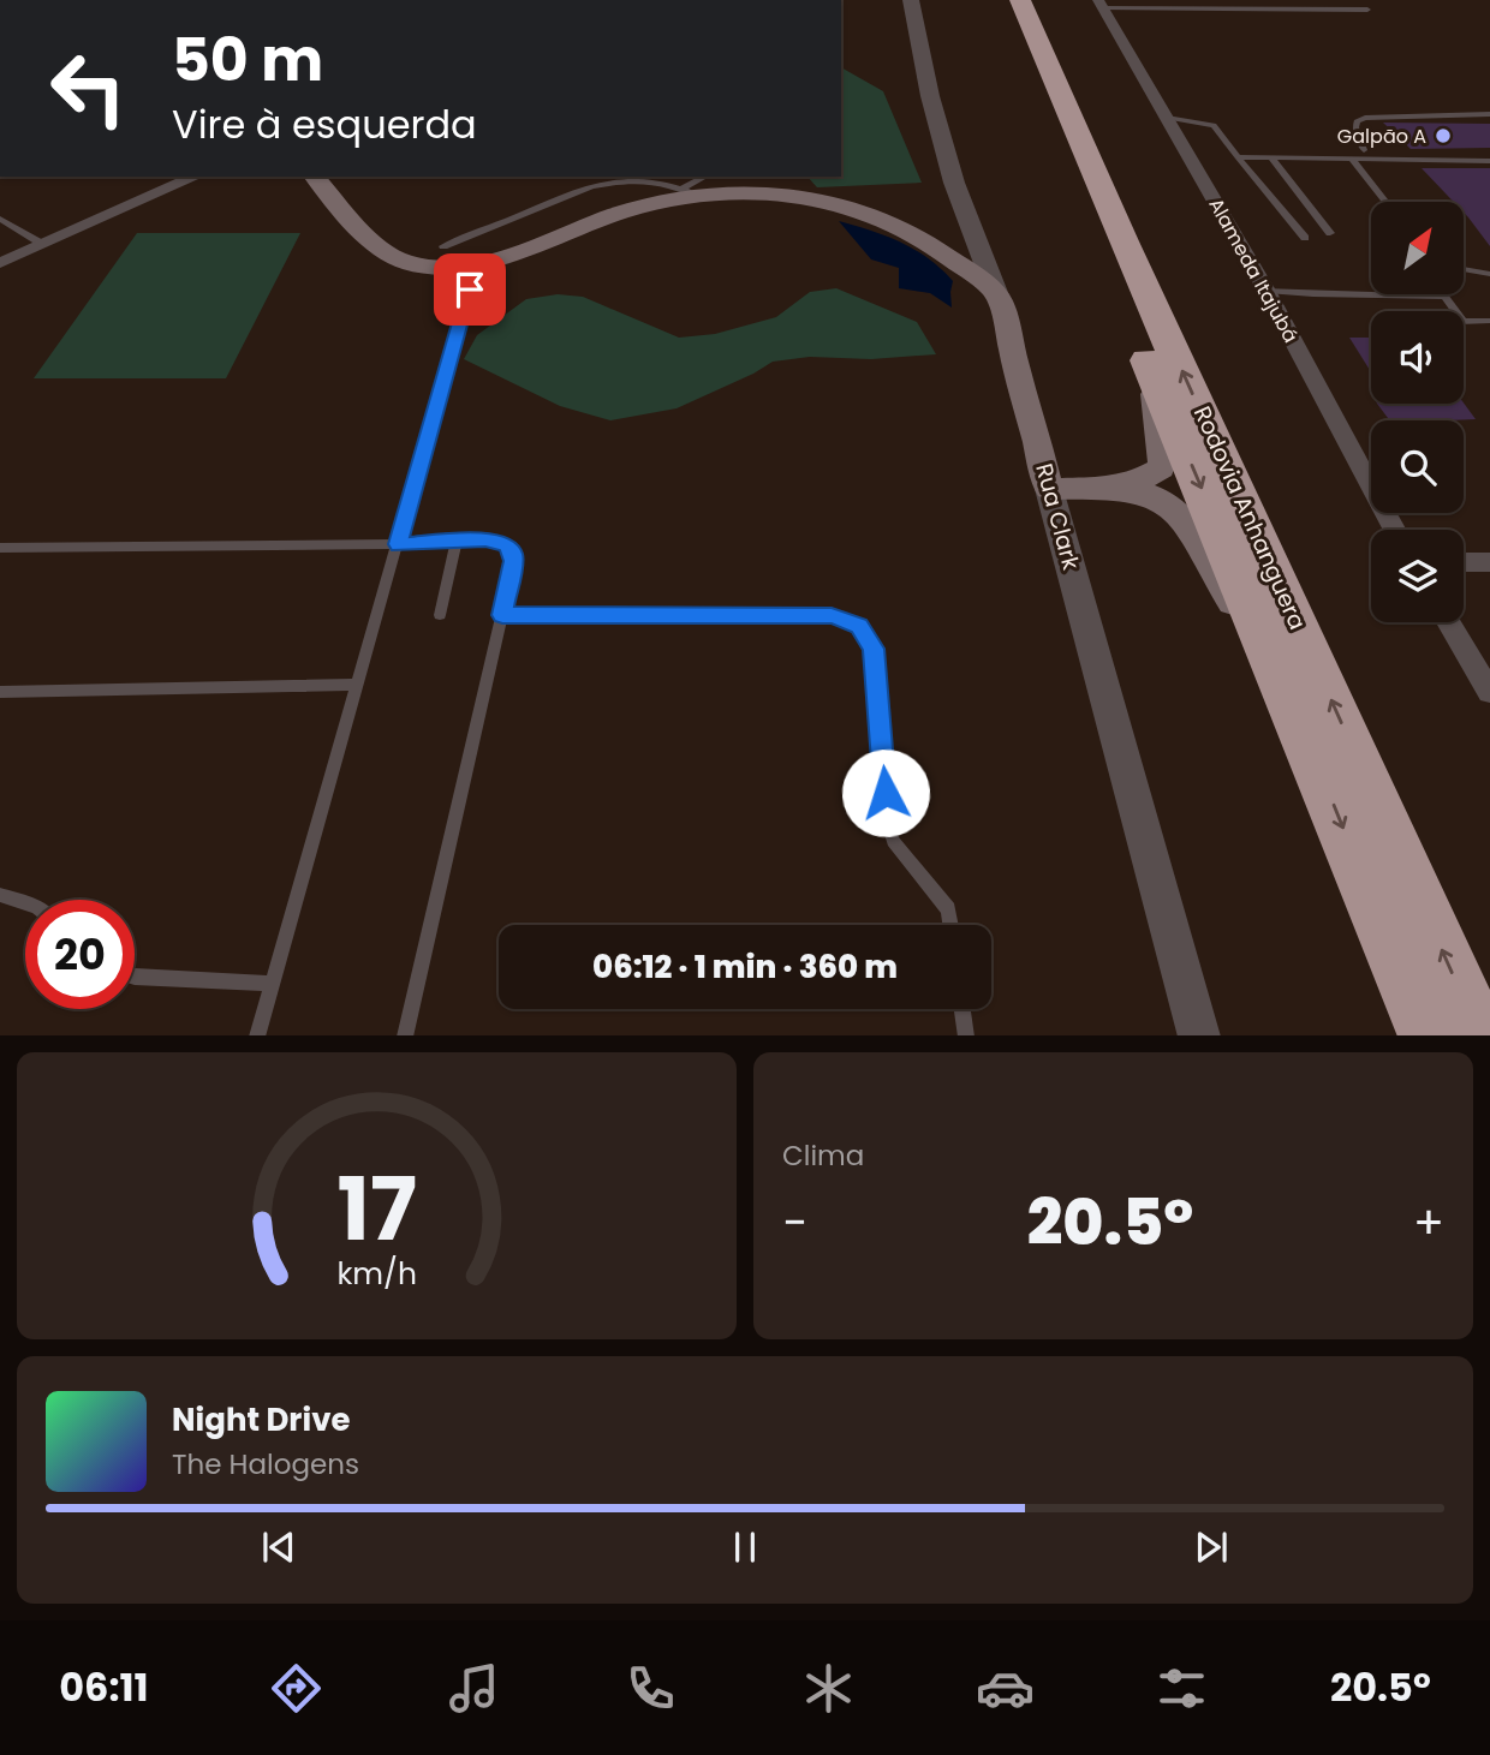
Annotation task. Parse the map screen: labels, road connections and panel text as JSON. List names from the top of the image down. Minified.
{"streets":{"highway":["Rodovia Anhanguera"],"main road":["Rua Clark"],"street":["Alameda Itajubá"]},"places":["Galpão A"],"north":"top right","page":{"turn":["50 m","Vire à esquerda"],"limit":"20","trip":"06:12 · 1 min · 360 m","tile":"Clima","heat":["−","20.5°","+"],"song":["Night Drive","The Halogens"],"tabs":["06:11","20.5°"],"gauge":["17","km/h"]}}
